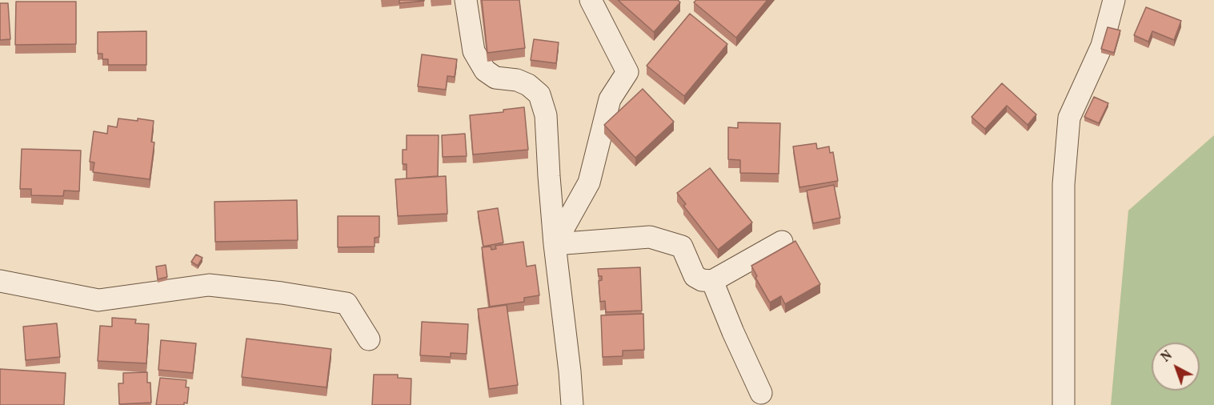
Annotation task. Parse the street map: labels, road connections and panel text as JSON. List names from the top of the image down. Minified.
{"north":"top left"}
